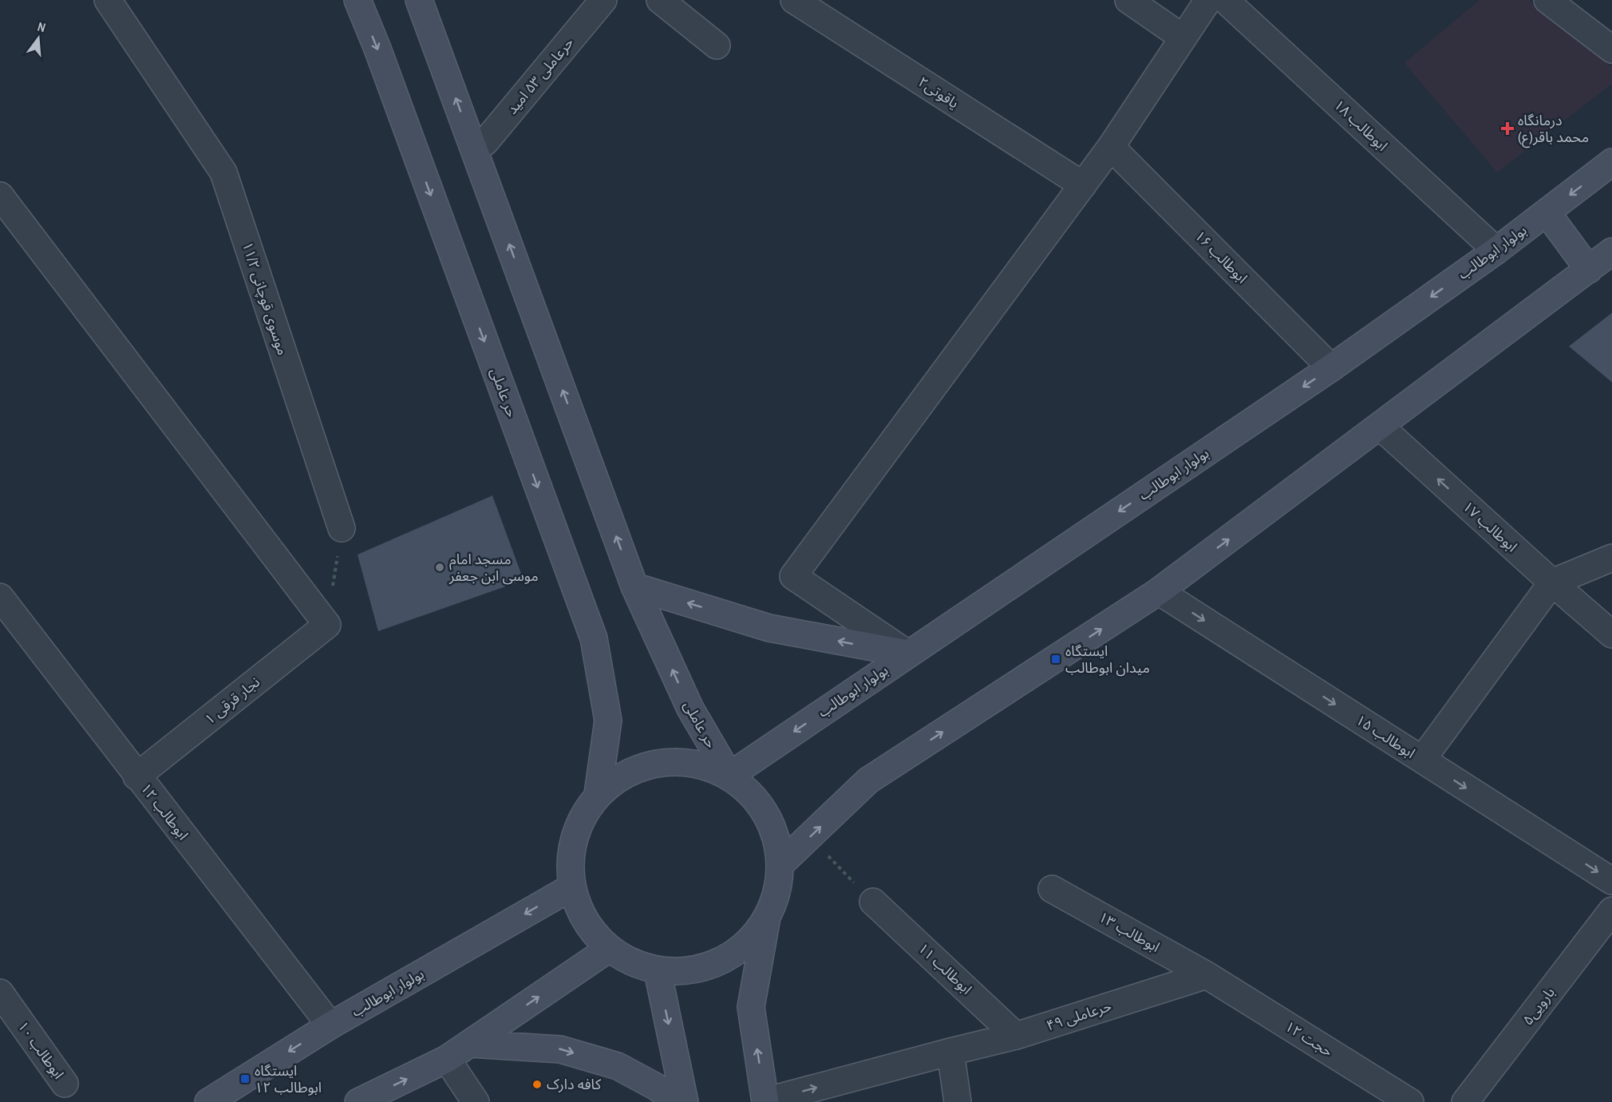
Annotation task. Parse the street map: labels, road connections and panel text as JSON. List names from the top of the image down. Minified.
{"streets":{"main road":["بولوار ابوطالب","حر عاملی"],"street":["حرعاملی ۵۳ امید","یاقوتی۲","ابوطالب ۱۸","ابوطالب ۱۶","موسوی قوچانی ۱۱/۲","ابوطالب ۱۷","نجار قرقی ۱","ابوطالب ۱۵","ابوطالب ۱۲","ابوطالب ۱۳","ابوطالب ۱۱","بارویی۵","حرعاملی ۴۹","حجت ۱۲","ابوطالب ۱۰"]},"crossings":[["حرعاملی ۵۳ امید","حر عاملی"],["ابوطالب ۱۸","بولوار ابوطالب"],["بولوار ابوطالب","ابوطالب ۱۶"],["بولوار ابوطالب","حر عاملی"],["بولوار ابوطالب","ابوطالب ۱۲"],["نجار قرقی ۱","ابوطالب ۱۲"],["ابوطالب ۱۳","حرعاملی ۴۹"],["ابوطالب ۱۳","حجت ۱۲"],["ابوطالب ۱۱","حرعاملی ۴۹"],["حرعاملی ۴۹","حجت ۱۲"]],"one_way":["ابوطالب ۱۷","ابوطالب ۱۵","حرعاملی ۴۹"],"places":{"health":["درمانگاه محمد باقر(ع)"],"other":["مسجد امام موسی ابن جعفر","کافه دارک"],"transit":["ایستگاه میدان ابوطالب","ایستگاه ابوطالب ۱۲"]},"north":"top"}
